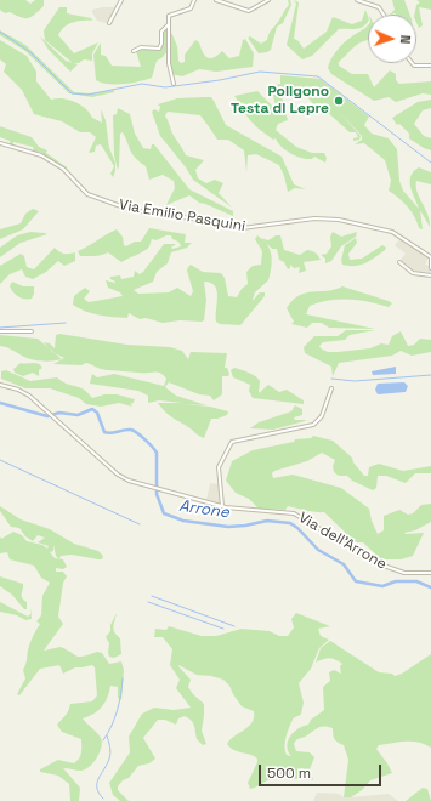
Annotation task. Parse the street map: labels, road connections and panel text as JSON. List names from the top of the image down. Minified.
{"streets":{"street":["Via Emilio Pasquini","Via dell'Arrone"]},"water":["Arrone"],"places":["Poligono Testa di Lepre"],"scale_bar":"500 m","north":"right"}
